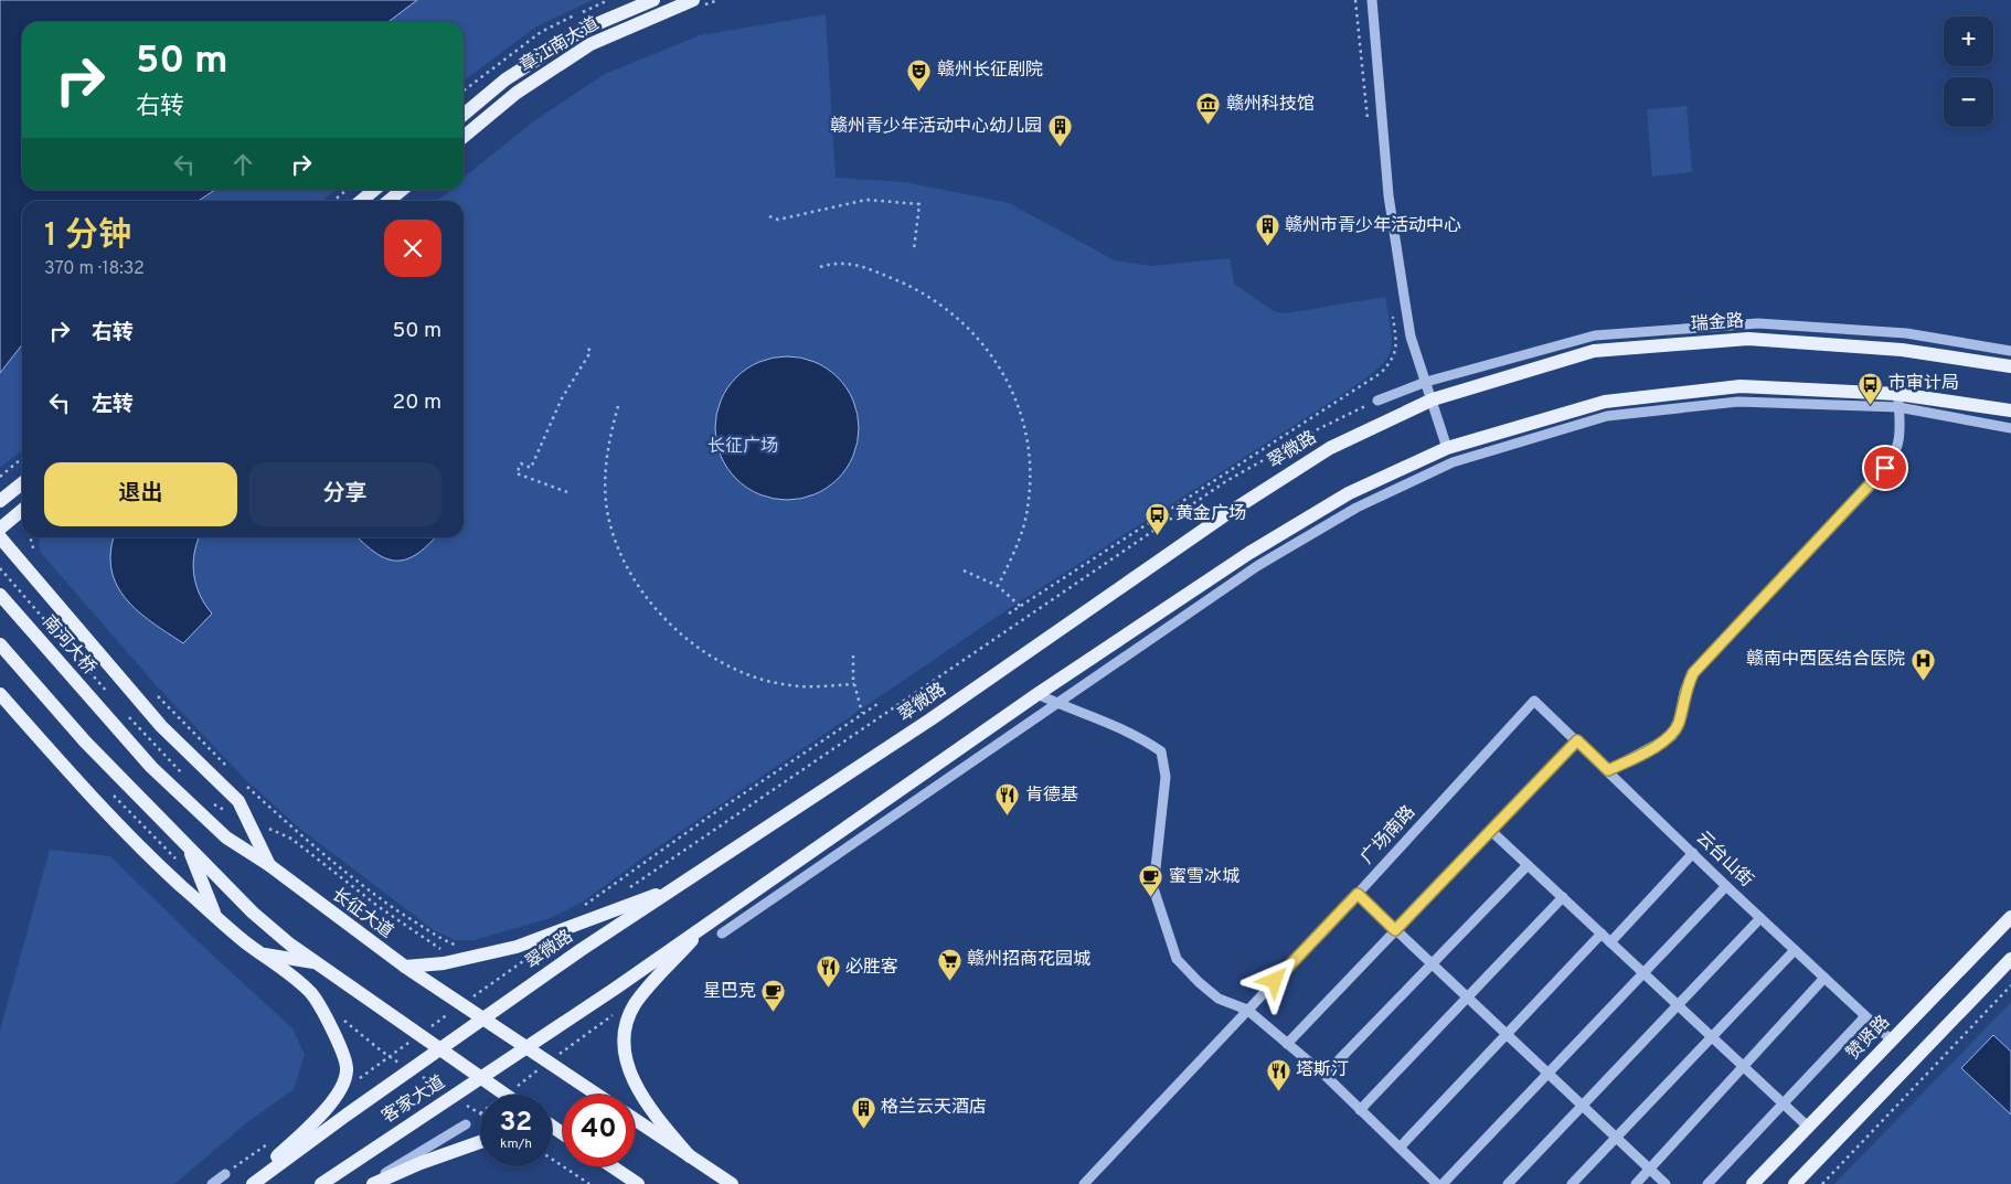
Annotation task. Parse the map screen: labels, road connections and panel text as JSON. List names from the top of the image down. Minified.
{"streets":{"main road":["章江南大道","瑞金路","翠微路","南河大桥","长征大道","赞贤路","客家大道"],"street":["广场南路","云台山街"]},"crossings":[["瑞金路","翠微路"],["翠微路","长征大道"],["翠微路","客家大道"],["南河大桥","长征大道"],["广场南路","云台山街"],["云台山街","赞贤路"],["长征大道","客家大道"]],"parks":["长征广场"],"places":{"theatre":["赣州长征剧院"],"museum":["赣州科技馆"],"building":["赣州青少年活动中心幼儿园","赣州市青少年活动中心","格兰云天酒店"],"bus stop":["市审计局","黄金广场"],"hospital":["赣南中西医结合医院"],"restaurant":["肯德基","必胜客","塔斯汀"],"cafe":["蜜雪冰城","星巴克"],"supermarket":["赣州招商花园城"]},"page":{"map_buttons":["+","−"],"turn":["50 m","右转"],"heading":["1 分钟","370 m · 18:32"],"list":[{"name":"右转","value":"50 m"},{"name":"左转","value":"20 m"}],"buttons":["退出","分享"],"speed":"32 km/h","limit":"40"}}
